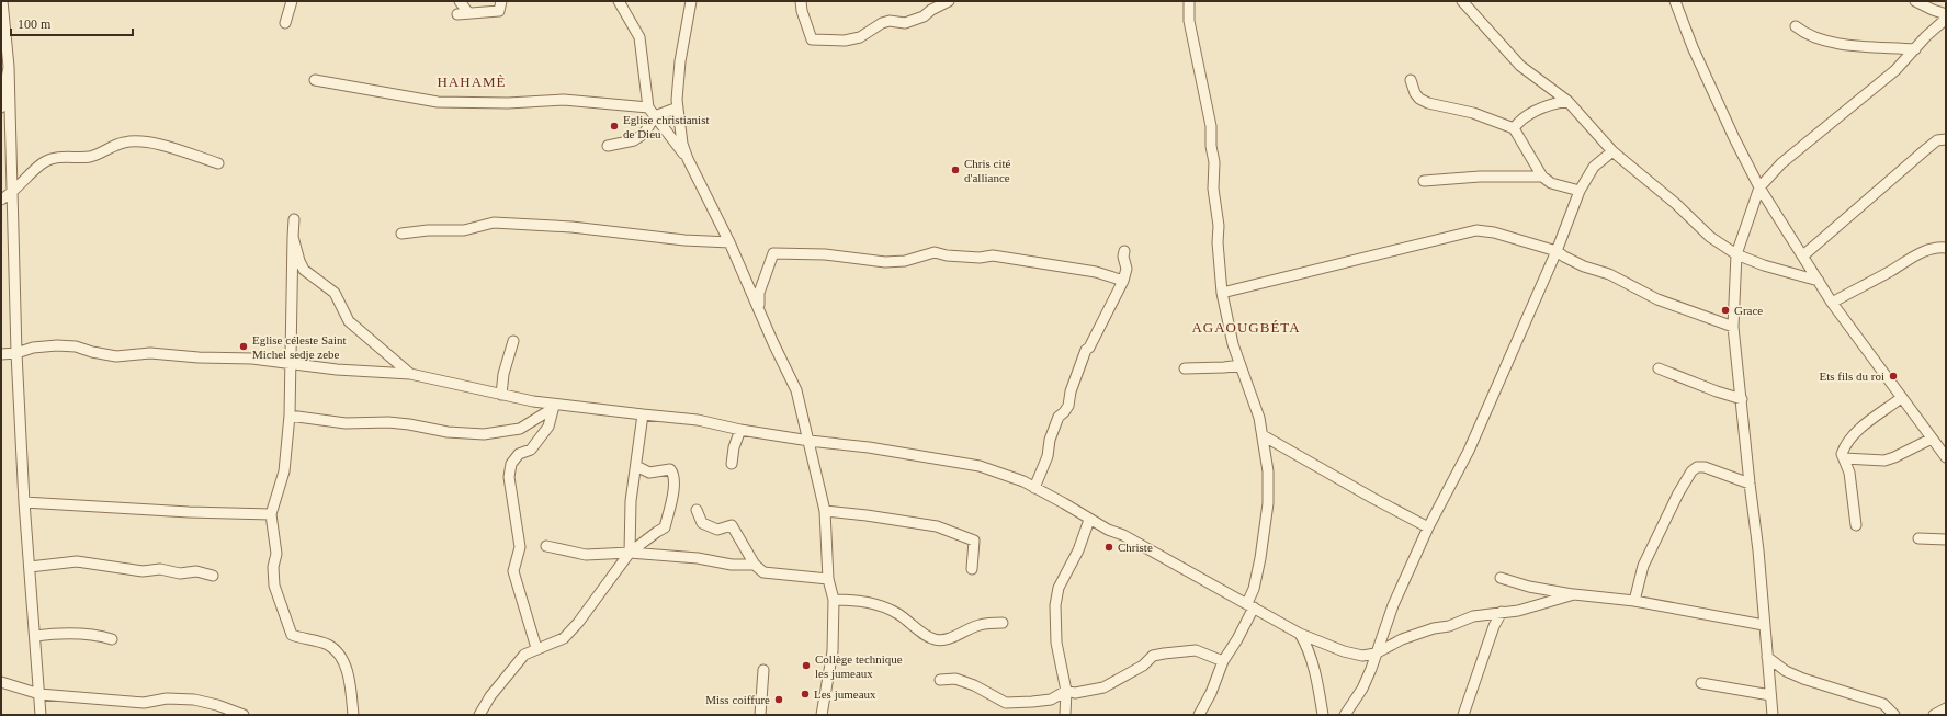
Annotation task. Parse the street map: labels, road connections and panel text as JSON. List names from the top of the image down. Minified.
{"districts":["HAHAMÈ","AGAOUGBÉTA"],"places":["Eglise christianist de Dieu","Chris cité d'alliance","Grace","Eglise céleste Saint Michel sedje zebe","Ets fils du roi","Christe","Collège technique les jumeaux","Les jumeaux","Miss coiffure"],"scale_bar":"100 m"}
